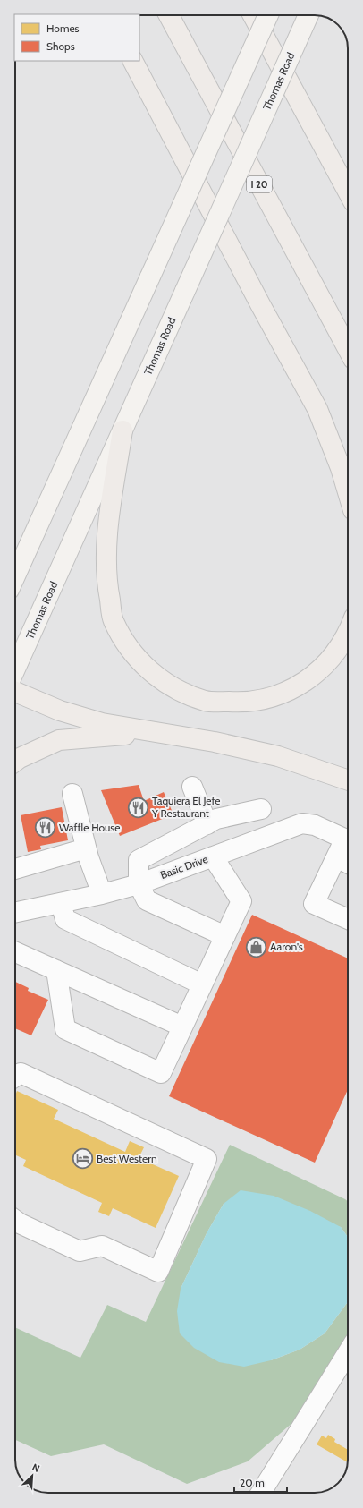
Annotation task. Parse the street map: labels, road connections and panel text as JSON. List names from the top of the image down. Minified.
{"streets":{"highway":["I 20"],"main road":["Thomas Road"],"street":["Basic Drive"]},"places":{"restaurant":["Taquiera El Jefe Y Restaurant","Waffle House"],"shop":["Aaron's"],"hotel":["Best Western"]},"legend":["Homes","Shops"],"scale_bar":"20 m","north":"top right"}
